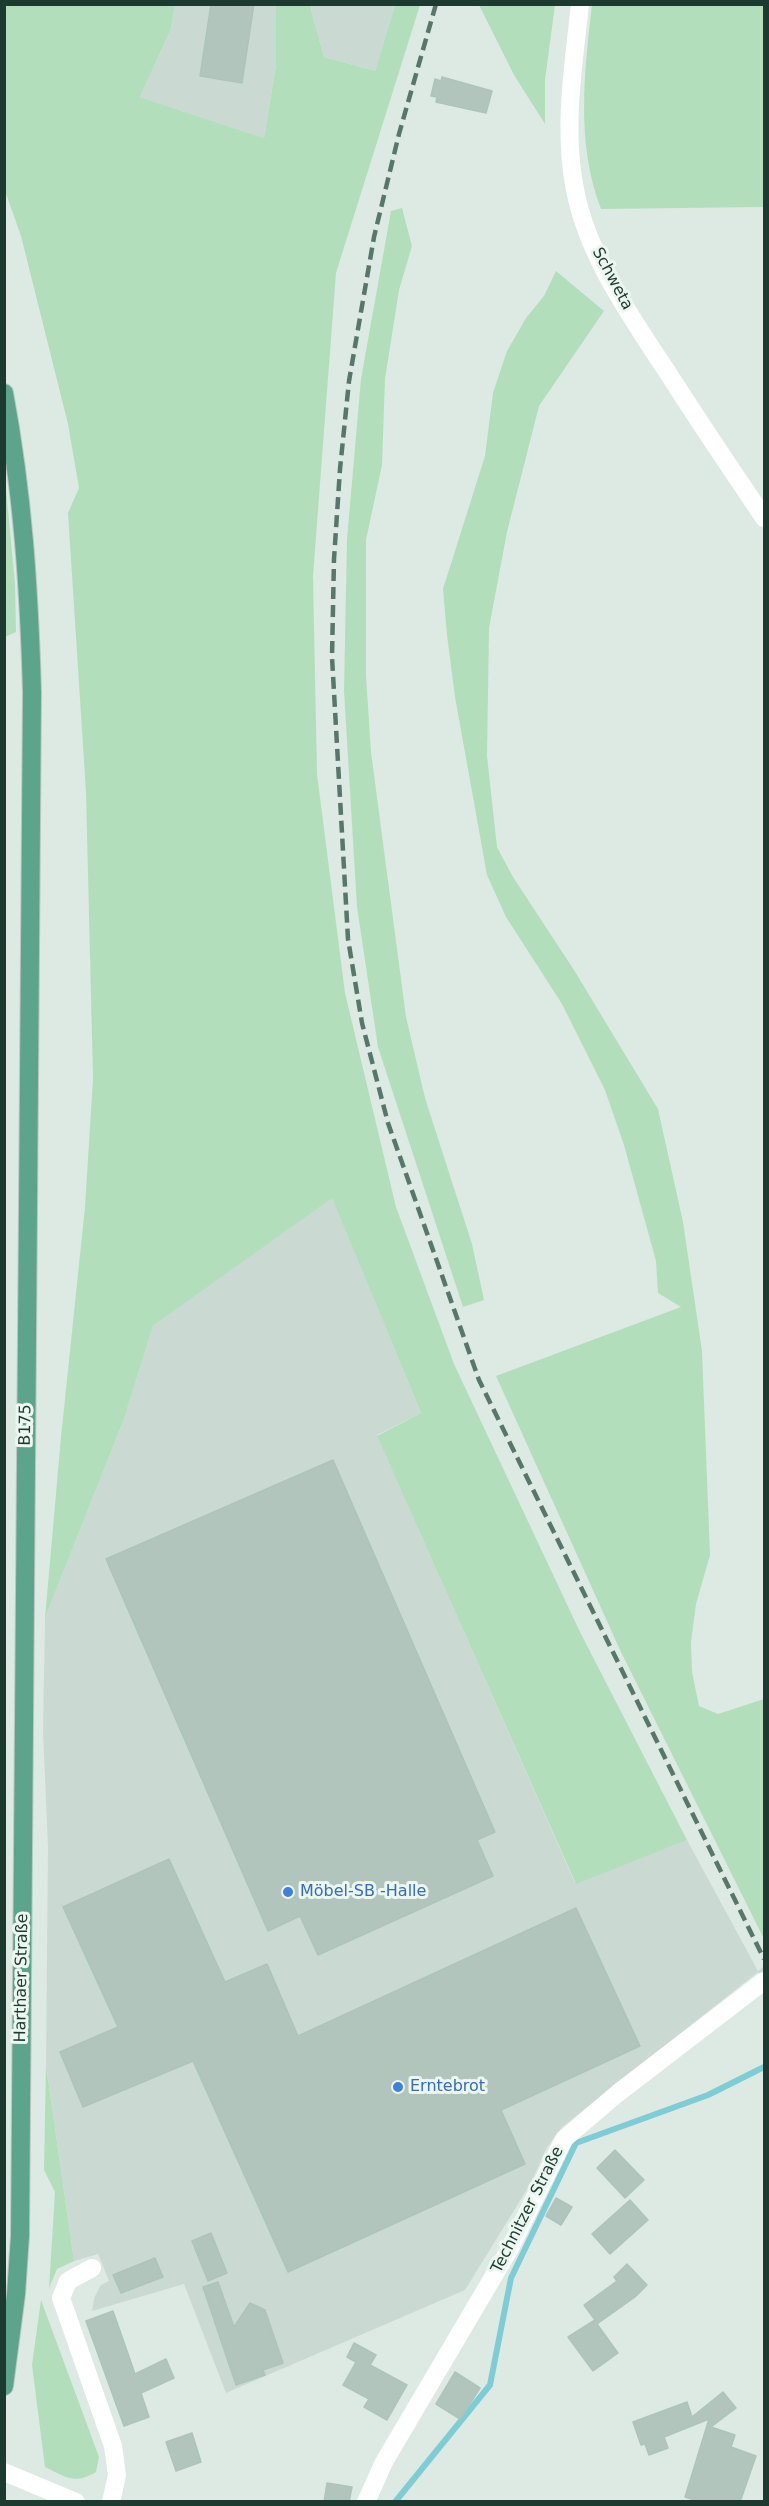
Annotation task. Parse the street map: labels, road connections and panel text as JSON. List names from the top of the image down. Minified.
{"streets":{"main road":["B175","Harthaer Straße"],"street":["Schweta","Technitzer Straße"]},"crossings":[["B175","Harthaer Straße"]],"places":["Möbel-SB -Halle","Erntebrot"]}
